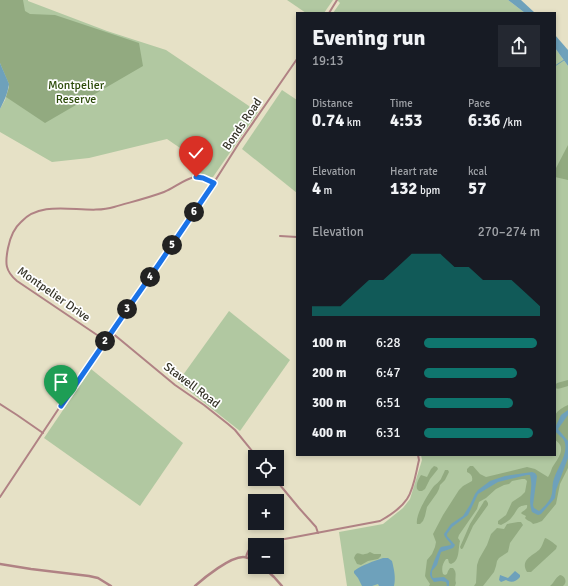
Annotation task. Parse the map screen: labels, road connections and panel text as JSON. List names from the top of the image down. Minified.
{"streets":{"street":["Bonds Road","Montpelier Drive","Stawell Road"]},"crossings":[["Bonds Road","Montpelier Drive"],["Bonds Road","Stawell Road"]],"parks":["Montpelier Reserve"],"page":{"heading":["Evening run","19:13"],"stats":[["Distance","0.74 km"],["Time","4:53"],["Pace","6:36 /km"],["Elevation","4 m"],["Heart rate","132 bpm"],["kcal","57"]],"pins":["6","5","4","3","2"],"chart":["Elevation","270–274 m"],"list":[{"name":"100 m","note":"6:28"},{"name":"200 m","note":"6:47"},{"name":"300 m","note":"6:51"},{"name":"400 m","note":"6:31"}],"map_buttons":["+","−"]}}
